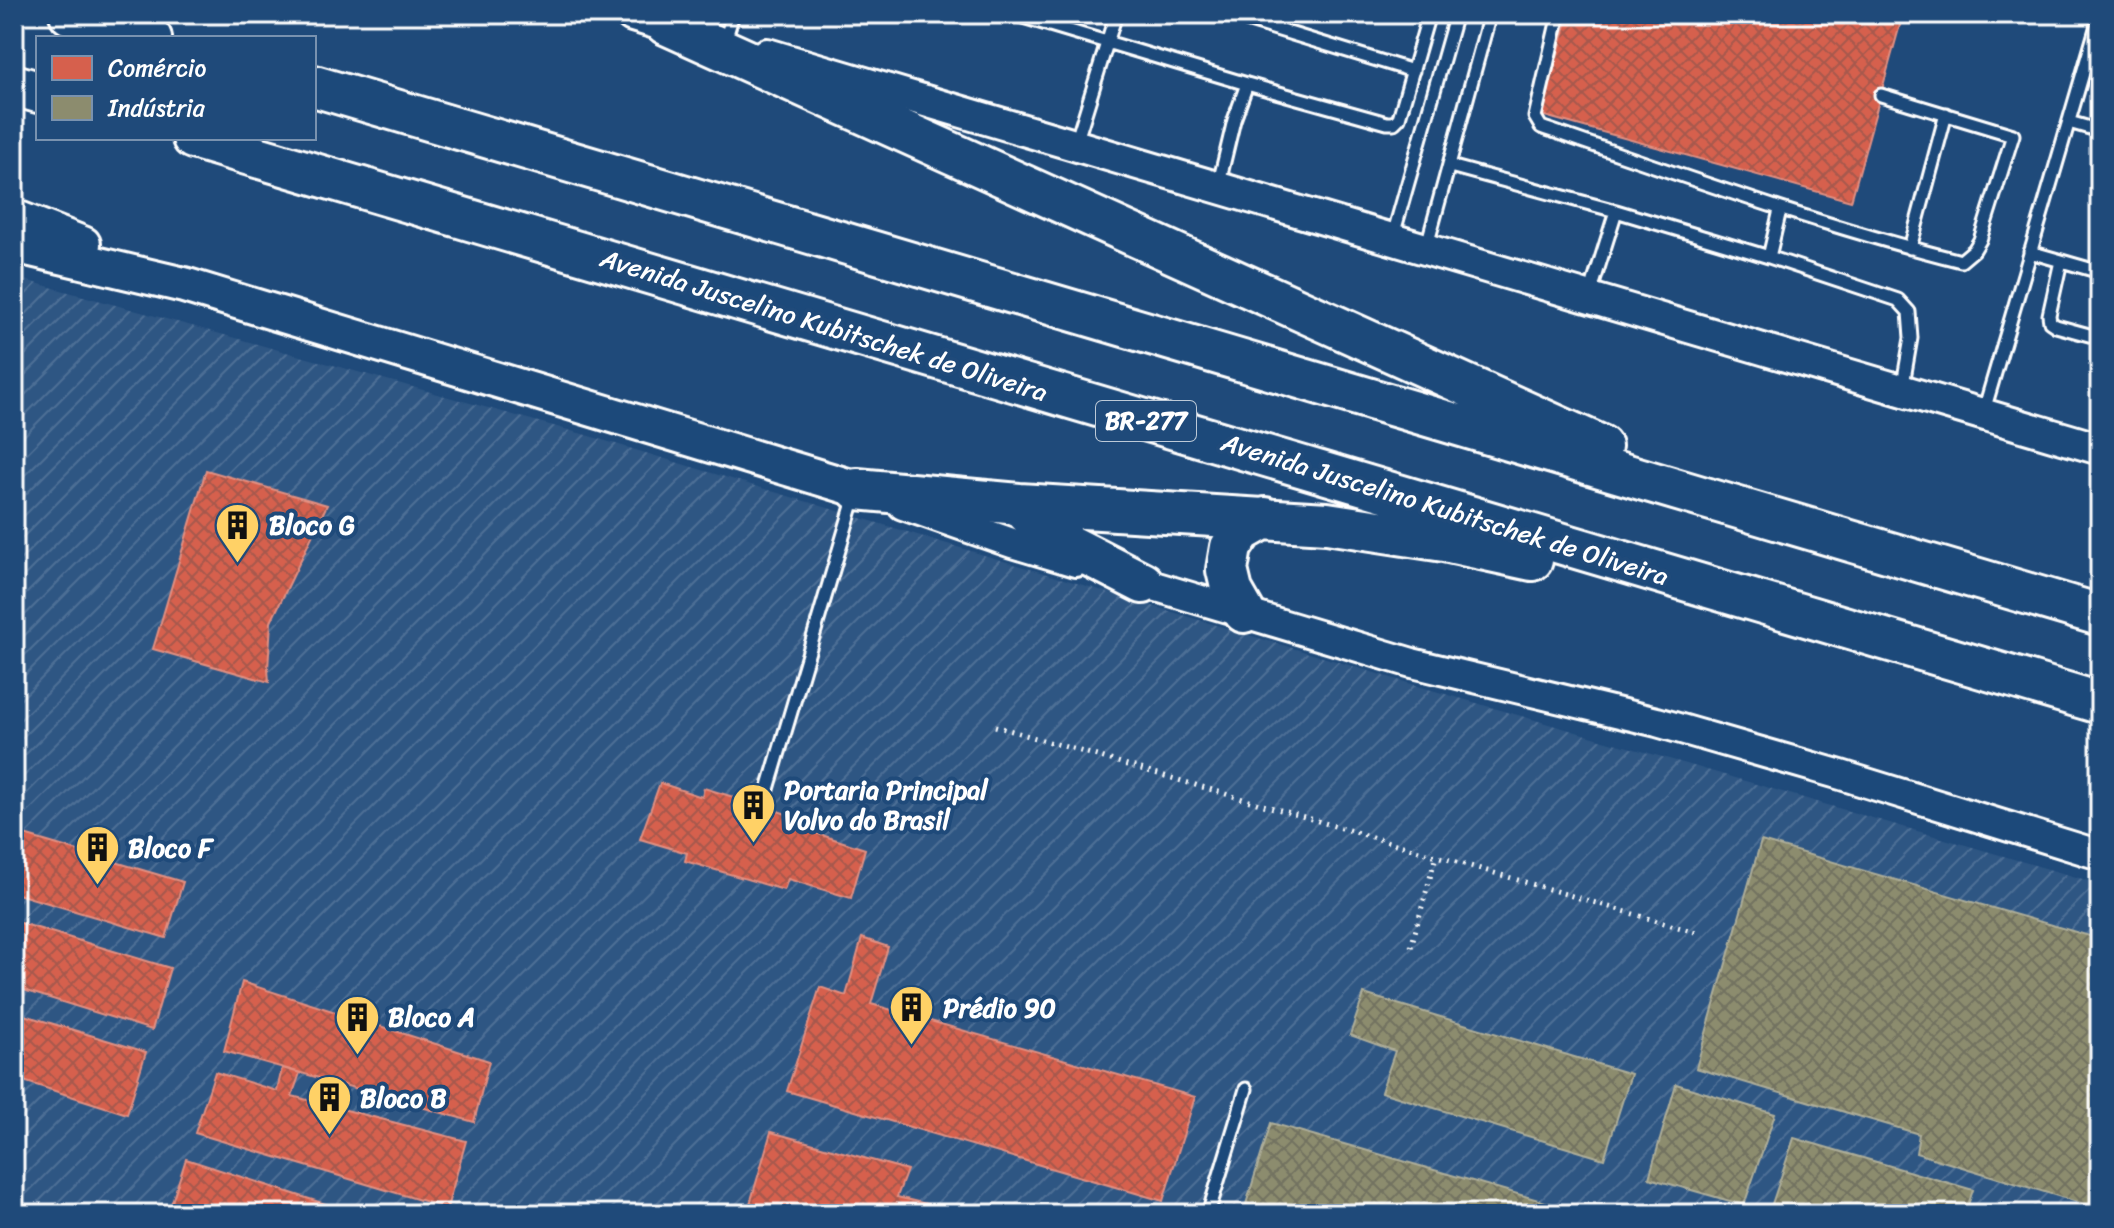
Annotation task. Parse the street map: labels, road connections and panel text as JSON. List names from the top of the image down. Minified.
{"streets":{"highway":["Avenida Juscelino Kubitschek de Oliveira","BR-277"]},"places":{"building":["Bloco G","Portaria Principal Volvo do Brasil","Bloco F","Prédio 90","Bloco A","Bloco B"]},"legend":["Comércio","Indústria"]}
